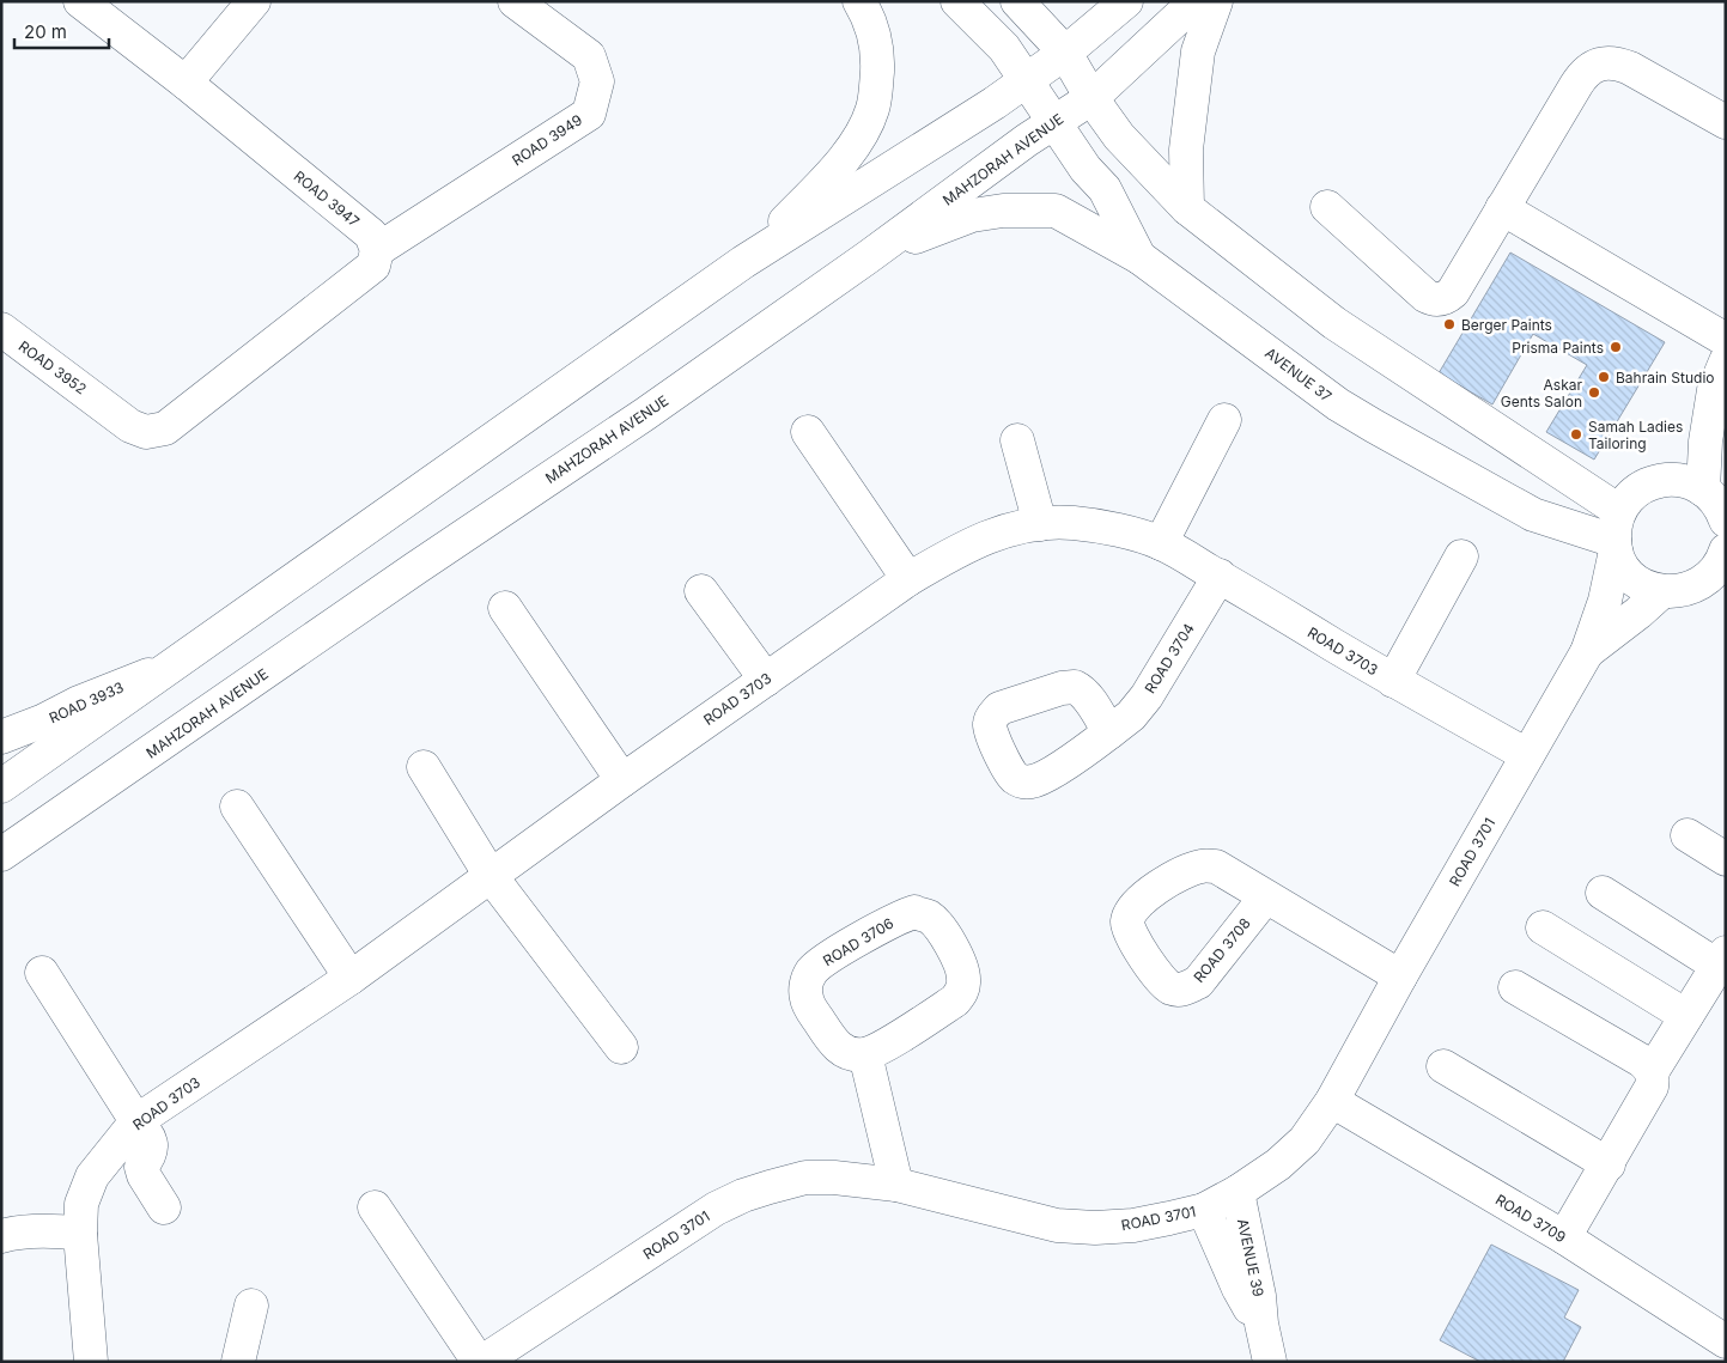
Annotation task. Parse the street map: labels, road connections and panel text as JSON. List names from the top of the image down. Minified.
{"streets":{"street":["ROAD 3949","MAHZORAH AVENUE","ROAD 3947","ROAD 3952","AVENUE 37","ROAD 3703","ROAD 3704","ROAD 3933","ROAD 3701","ROAD 3706","ROAD 3709","AVENUE 39"]},"crossings":[["ROAD 3949","ROAD 3947"],["ROAD 3949","ROAD 3952"],["MAHZORAH AVENUE","AVENUE 37"],["ROAD 3947","ROAD 3952"],["AVENUE 37","ROAD 3701"],["ROAD 3703","ROAD 3704"],["ROAD 3703","ROAD 3701"],["ROAD 3701","ROAD 3709"],["ROAD 3701","AVENUE 39"]],"places":["Berger Paints","Prisma Paints","Bahrain Studio","Askar Gents Salon","Samah Ladies Tailoring"],"scale_bar":"20 m"}
